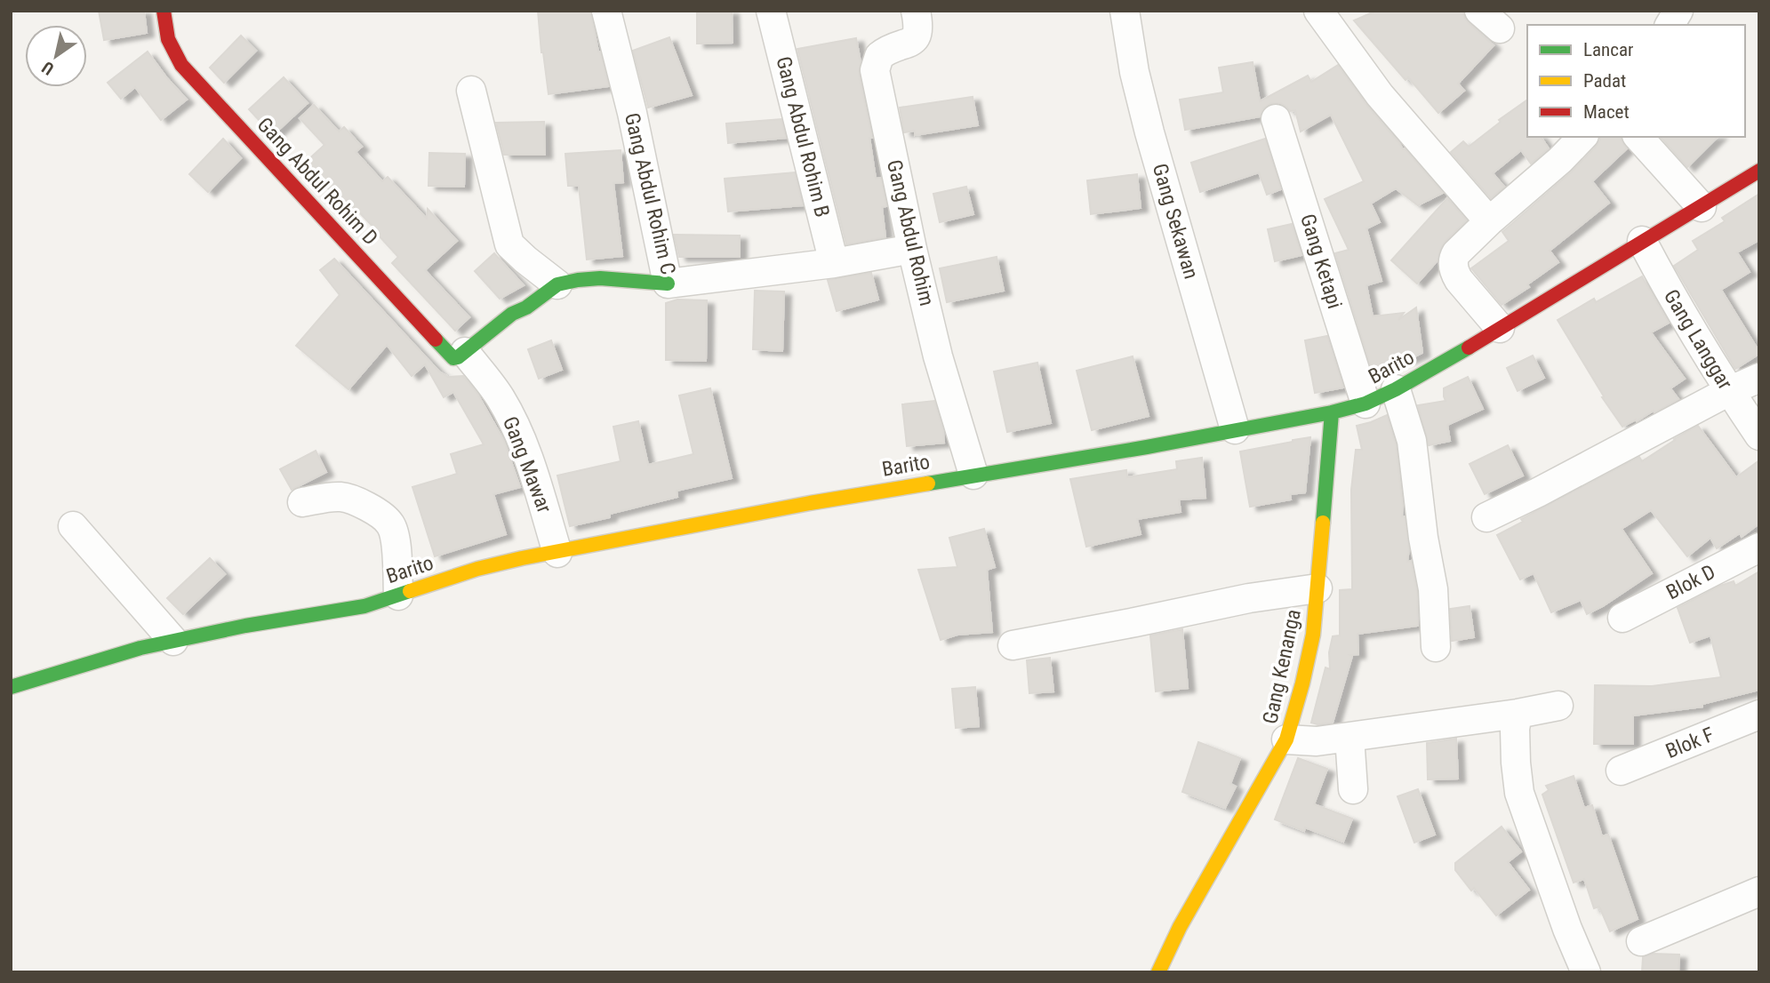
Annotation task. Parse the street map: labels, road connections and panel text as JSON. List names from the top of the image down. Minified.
{"streets":{"street":["Gang Abdul Rohim B","Gang Abdul Rohim D","Gang Abdul Rohim C","Gang Sekawan","Gang Abdul Rohim","Gang Ketapi","Gang Langgar","Barito","Gang Mawar","Blok D","Gang Kenanga","Blok F"]},"crossings":[["Gang Abdul Rohim B","Gang Abdul Rohim C"],["Gang Abdul Rohim D","Gang Mawar"],["Gang Abdul Rohim C","Gang Abdul Rohim"],["Gang Sekawan","Barito"],["Gang Abdul Rohim","Barito"],["Gang Ketapi","Barito"],["Gang Langgar","Barito"],["Barito","Gang Mawar"],["Barito","Gang Kenanga"]],"legend":["Lancar","Padat","Macet"],"north":"bottom left"}
